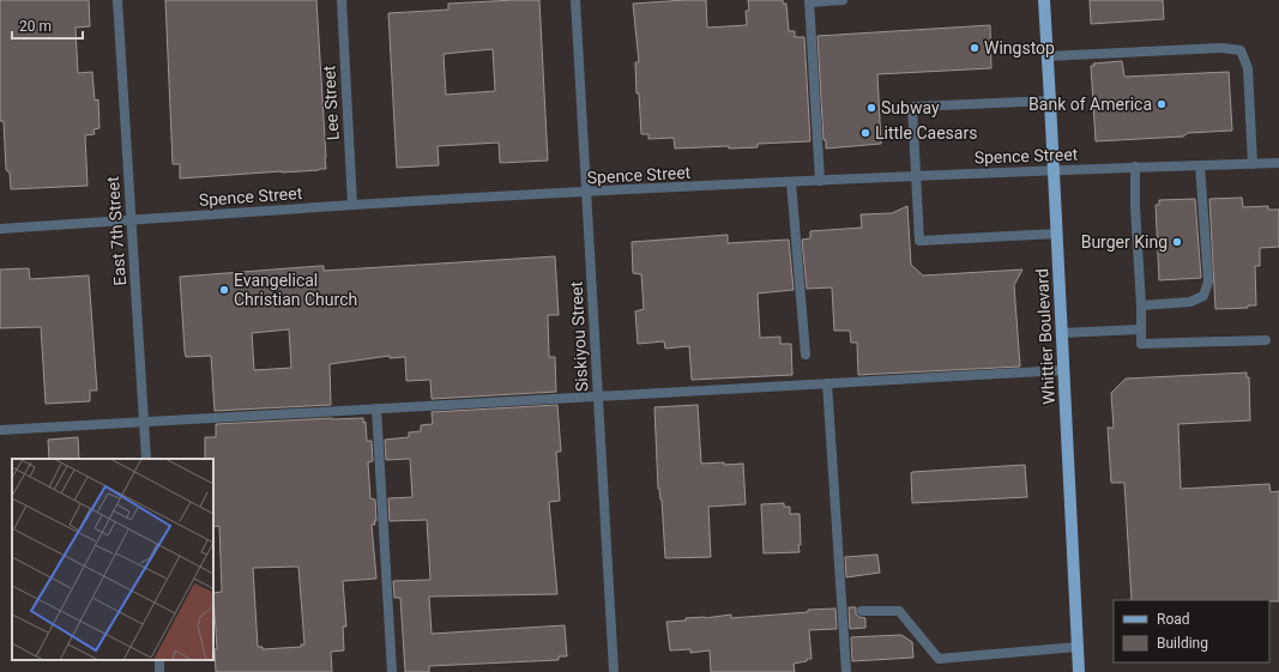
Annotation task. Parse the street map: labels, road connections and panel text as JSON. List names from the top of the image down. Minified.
{"streets":{"main road":["Whittier Boulevard"],"street":["Lee Street","Spence Street","East 7th Street","Siskiyou Street"]},"crossings":[["Lee Street","Spence Street"],["Spence Street","East 7th Street"],["Spence Street","Siskiyou Street"],["Spence Street","Whittier Boulevard"]],"places":["Wingstop","Bank of America","Subway","Little Caesars","Burger King","Evangelical Christian Church"],"legend":["Road","Building"],"scale_bar":"20 m"}
